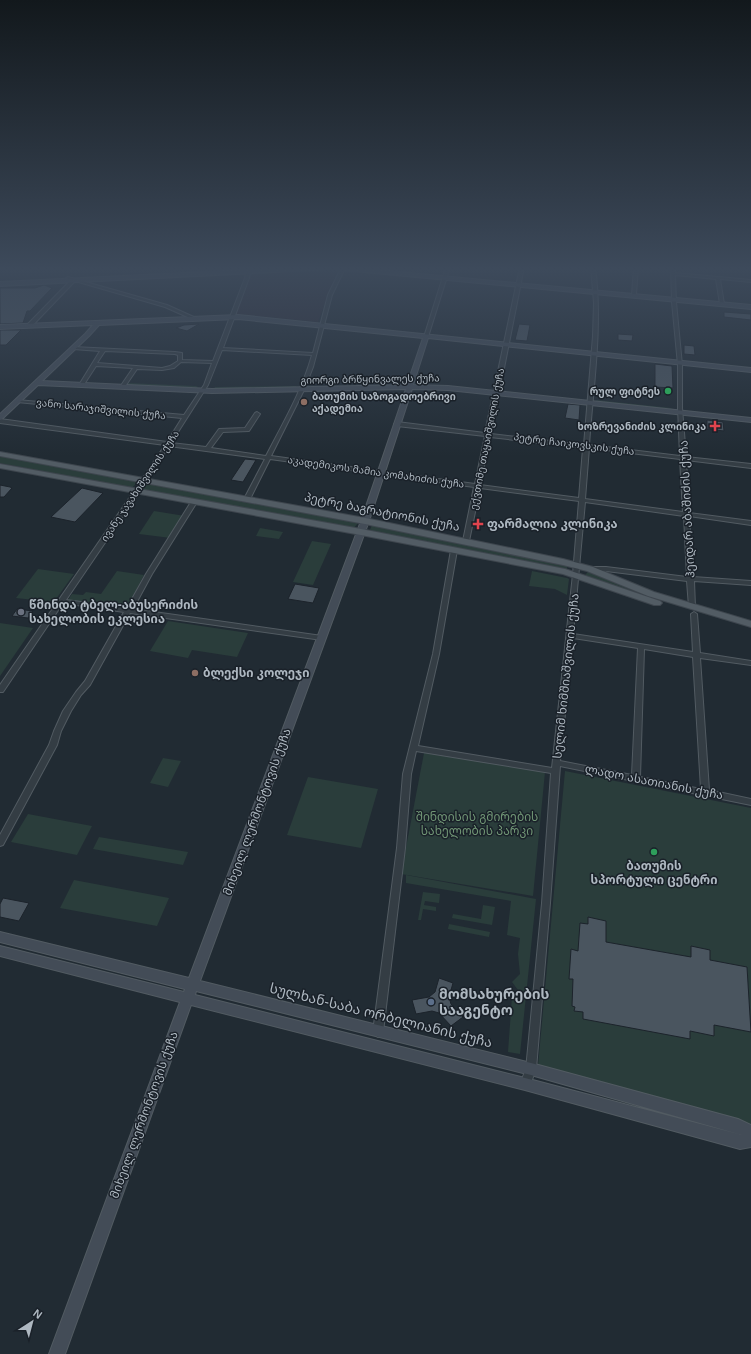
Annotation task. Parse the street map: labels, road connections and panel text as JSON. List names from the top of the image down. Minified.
{"streets":{"main road":["პეტრე ბაგრატიონის ქუჩა"],"street":["გიორგი ბრწყინვალეს ქუჩა","ვანო სარაჯიშვილის ქუჩა","ექვთიმე თაყაიშვილის ქუჩა","პეტრე ჩაიკოვსკის ქუჩა","აკადემიკოს მამია კომახიძის ქუჩა","ივანე ჯავახიშვილის ქუჩა","ჰეიდარ აბაშიძის ქუჩა","სელიმ ხიმშიაშვილის ქუჩა","ლადო ასათიანის ქუჩა","მიხეილ ლერმონტოვის ქუჩა","სულხან-საბა ორბელიანის ქუჩა"]},"crossings":[["გიორგი ბრწყინვალეს ქუჩა","ექვთიმე თაყაიშვილის ქუჩა"],["გიორგი ბრწყინვალეს ქუჩა","ივანე ჯავახიშვილის ქუჩა"],["გიორგი ბრწყინვალეს ქუჩა","ჰეიდარ აბაშიძის ქუჩა"],["გიორგი ბრწყინვალეს ქუჩა","სელიმ ხიმშიაშვილის ქუჩა"],["გიორგი ბრწყინვალეს ქუჩა","მიხეილ ლერმონტოვის ქუჩა"],["ვანო სარაჯიშვილის ქუჩა","ივანე ჯავახიშვილის ქუჩა"],["ექვთიმე თაყაიშვილის ქუჩა","პეტრე ჩაიკოვსკის ქუჩა"],["ექვთიმე თაყაიშვილის ქუჩა","აკადემიკოს მამია კომახიძის ქუჩა"],["ექვთიმე თაყაიშვილის ქუჩა","პეტრე ბაგრატიონის ქუჩა"],["პეტრე ჩაიკოვსკის ქუჩა","ჰეიდარ აბაშიძის ქუჩა"],["პეტრე ჩაიკოვსკის ქუჩა","სელიმ ხიმშიაშვილის ქუჩა"],["პეტრე ჩაიკოვსკის ქუჩა","მიხეილ ლერმონტოვის ქუჩა"],["აკადემიკოს მამია კომახიძის ქუჩა","ივანე ჯავახიშვილის ქუჩა"],["აკადემიკოს მამია კომახიძის ქუჩა","ჰეიდარ აბაშიძის ქუჩა"],["აკადემიკოს მამია კომახიძის ქუჩა","სელიმ ხიმშიაშვილის ქუჩა"],["აკადემიკოს მამია კომახიძის ქუჩა","მიხეილ ლერმონტოვის ქუჩა"],["ივანე ჯავახიშვილის ქუჩა","პეტრე ბაგრატიონის ქუჩა"],["ჰეიდარ აბაშიძის ქუჩა","პეტრე ბაგრატიონის ქუჩა"],["ჰეიდარ აბაშიძის ქუჩა","ლადო ასათიანის ქუჩა"],["პეტრე ბაგრატიონის ქუჩა","სელიმ ხიმშიაშვილის ქუჩა"],["პეტრე ბაგრატიონის ქუჩა","მიხეილ ლერმონტოვის ქუჩა"],["სელიმ ხიმშიაშვილის ქუჩა","ლადო ასათიანის ქუჩა"],["სელიმ ხიმშიაშვილის ქუჩა","სულხან-საბა ორბელიანის ქუჩა"],["მიხეილ ლერმონტოვის ქუჩა","სულხან-საბა ორბელიანის ქუჩა"]],"parks":["შინდისის გმირების სახელობის პარკი"],"places":{"other":["რულ ფიტნეს","ბათუმის საზოგადოებრივი აქადემია","წმინდა ტბელ-აბუსერიძის სახელობის ეკლესია","ბლექსი კოლეჯი","ბათუმის სპორტული ცენტრი","მომსახურების სააგენტო"],"health":["ხოზრევანიძის კლინიკა","ფარმალია კლინიკა"]},"north":"top right"}
